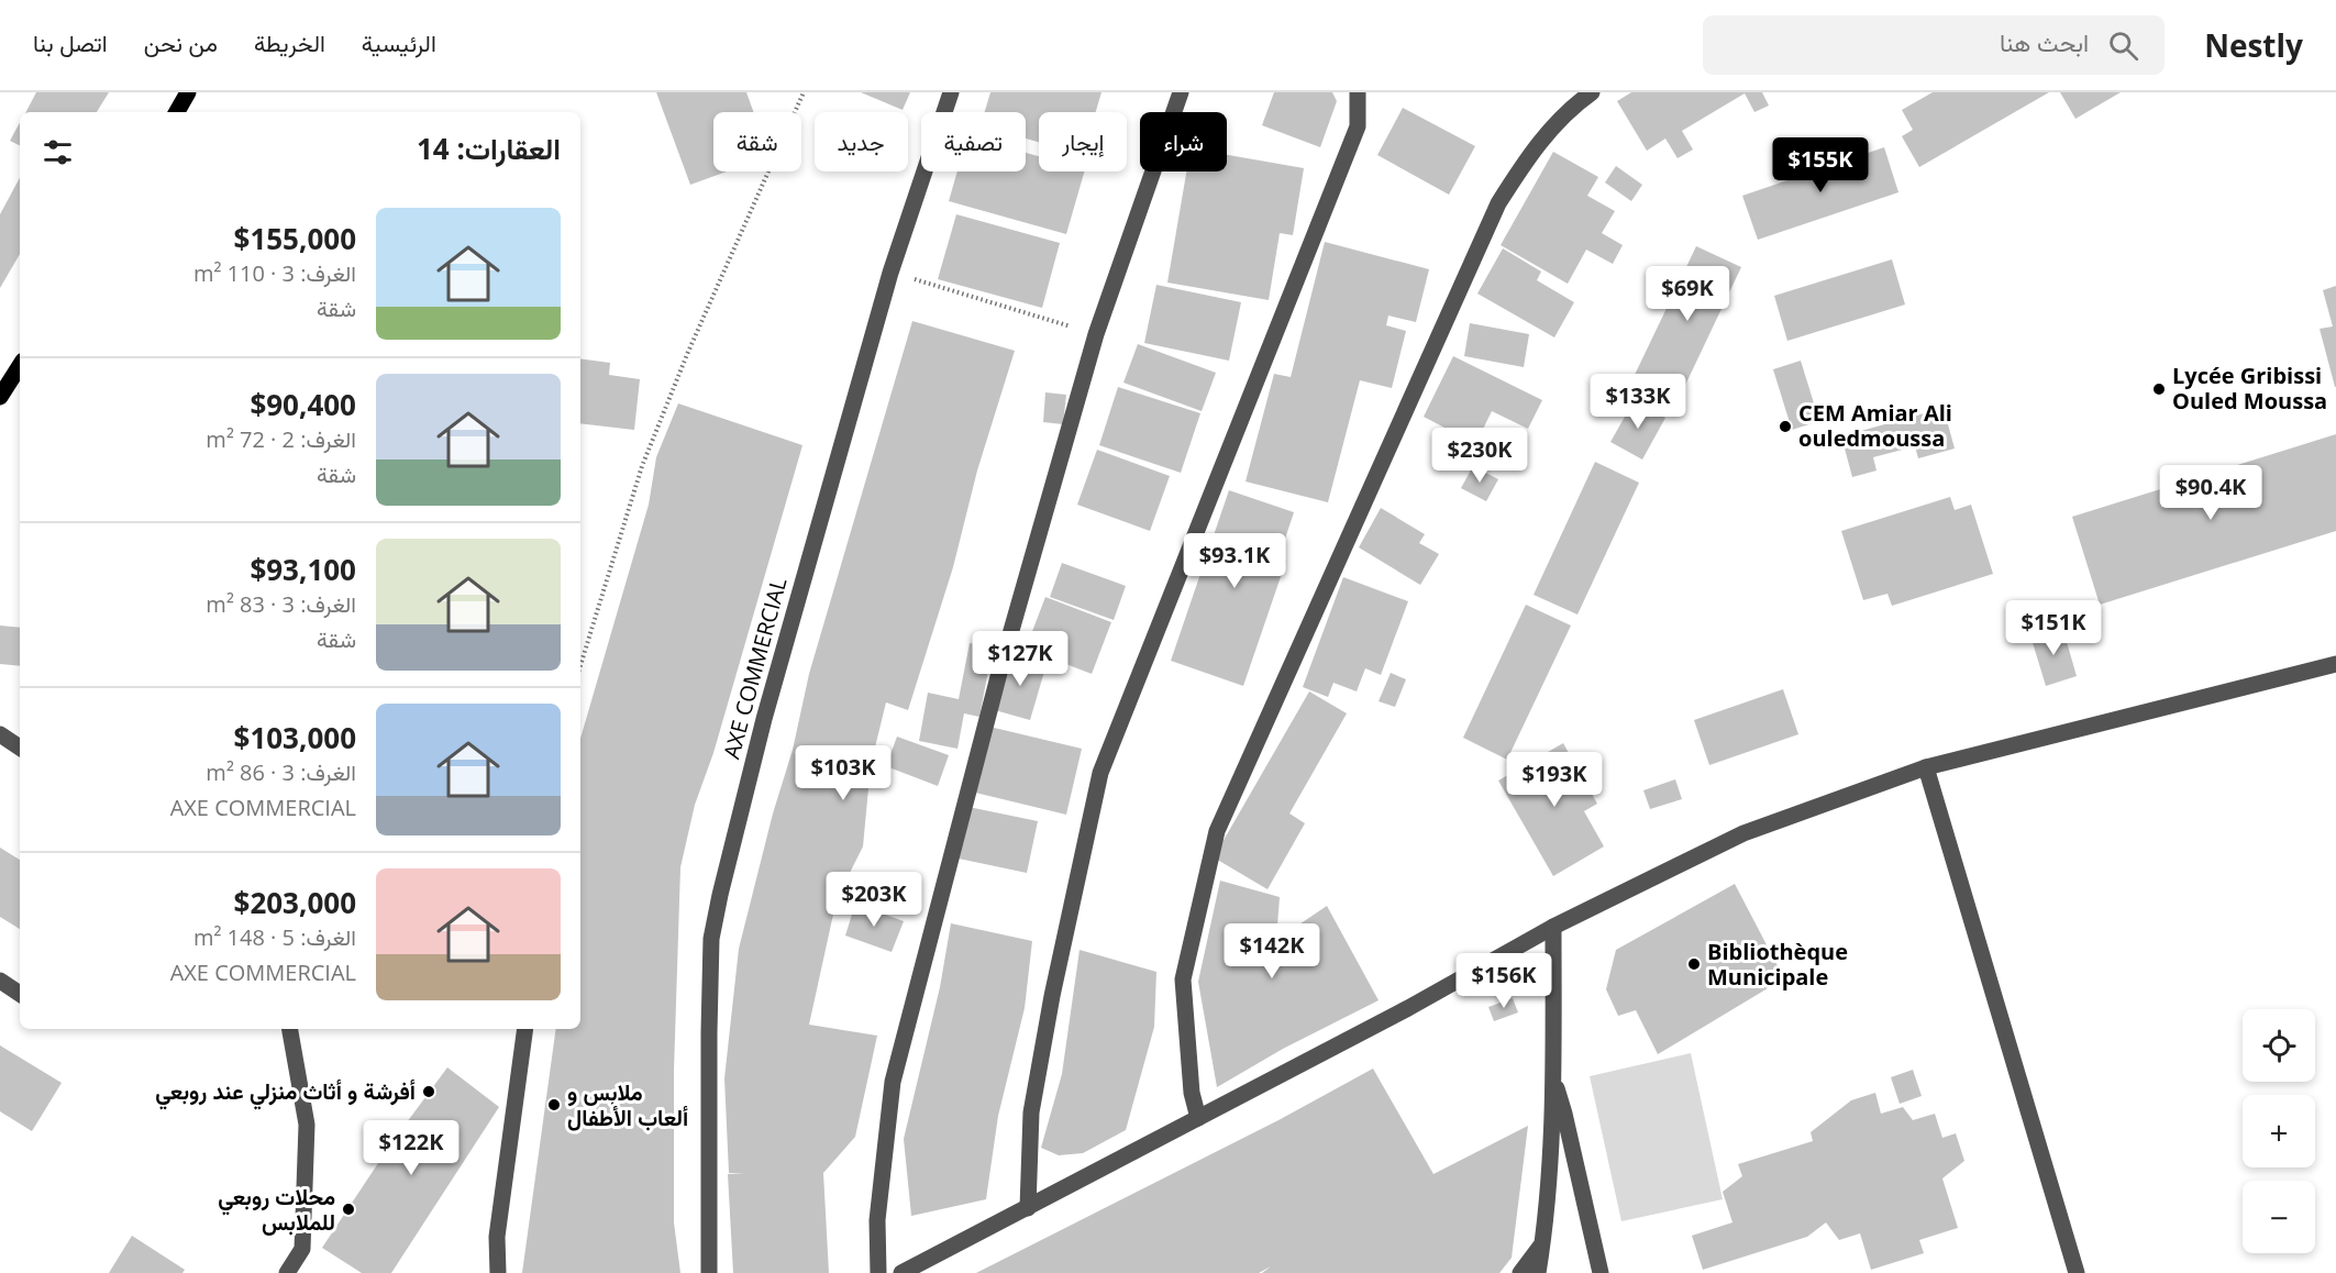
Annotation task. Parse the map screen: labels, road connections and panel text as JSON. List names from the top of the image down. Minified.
{"streets":{"street":["AXE COMMERCIAL"]},"places":["Lycée Gribissi Ouled Moussa","CEM Amiar Ali ouledmoussa","Bibliothèque Municipale","أفرشة و أثاث منزلي عند روبعي","ملابس و ألعاب الأطفال","محلات روبعي للملابس"],"page":{"header":"Nestly","search":"ابحث هنا","nav":["الرئيسية","الخريطة","من نحن","اتصل بنا"],"chip":["شراء","إيجار","تصفية","جديد","شقة"],"heading":"العقارات: 14","price":["$155K","$69K","$133K","$230K","$90.4K","$93.1K","$151K","$127K","$103K","$193K","$203K","$142K","$156K","$122K"],"list":[{"name":"$155,000","note":"الغرف: 3 · 110 m² · شقة"},{"name":"$90,400","note":"الغرف: 2 · 72 m² · شقة"},{"name":"$93,100","note":"الغرف: 3 · 83 m² · شقة"},{"name":"$103,000","note":"الغرف: 3 · 86 m² · AXE COMMERCIAL"},{"name":"$203,000","note":"الغرف: 5 · 148 m² · AXE COMMERCIAL"}],"map_buttons":["+","−"]}}
